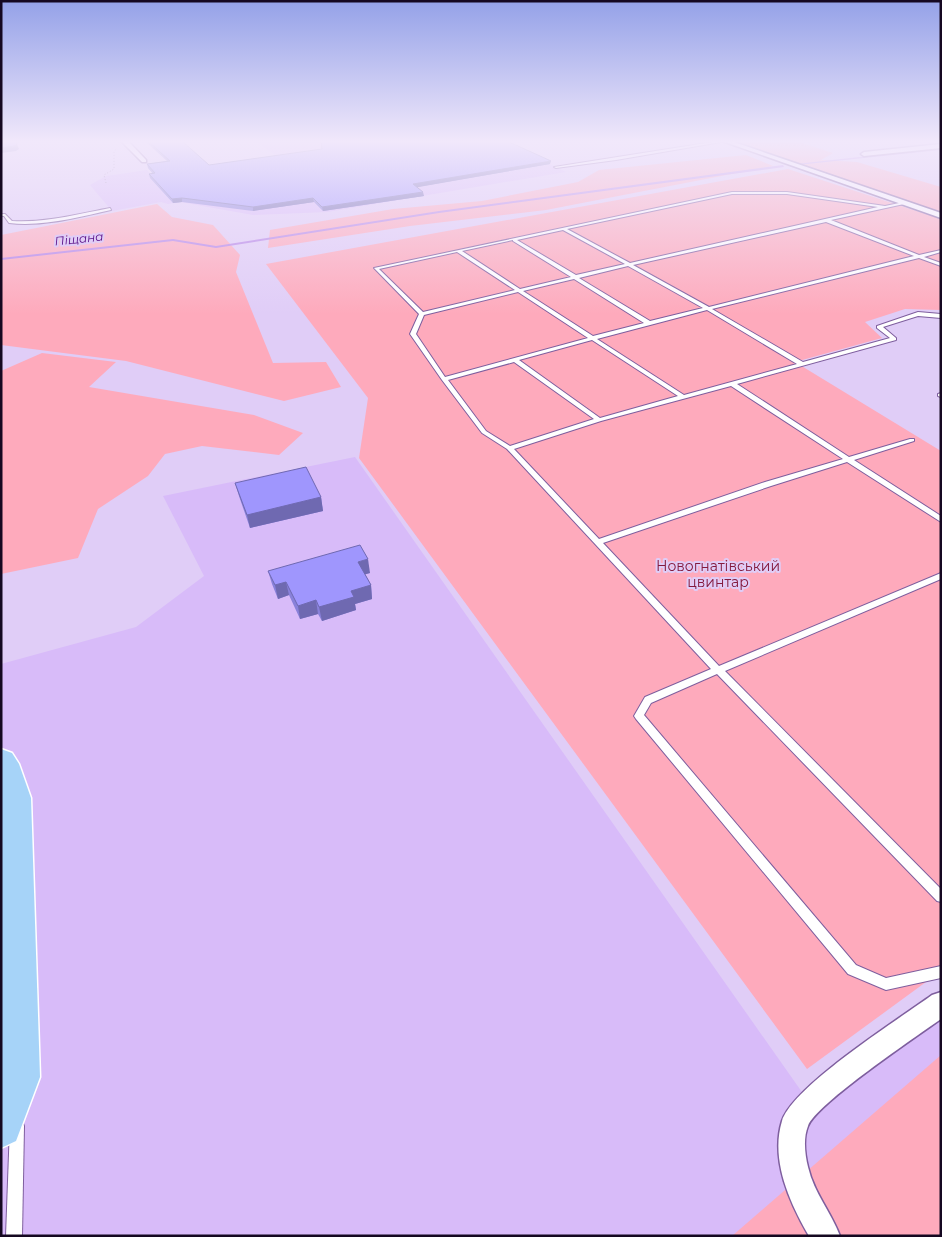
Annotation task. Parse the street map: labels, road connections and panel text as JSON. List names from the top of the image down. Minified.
{"water":["Піщана"],"parks":["Новогнатівський цвинтар"]}
